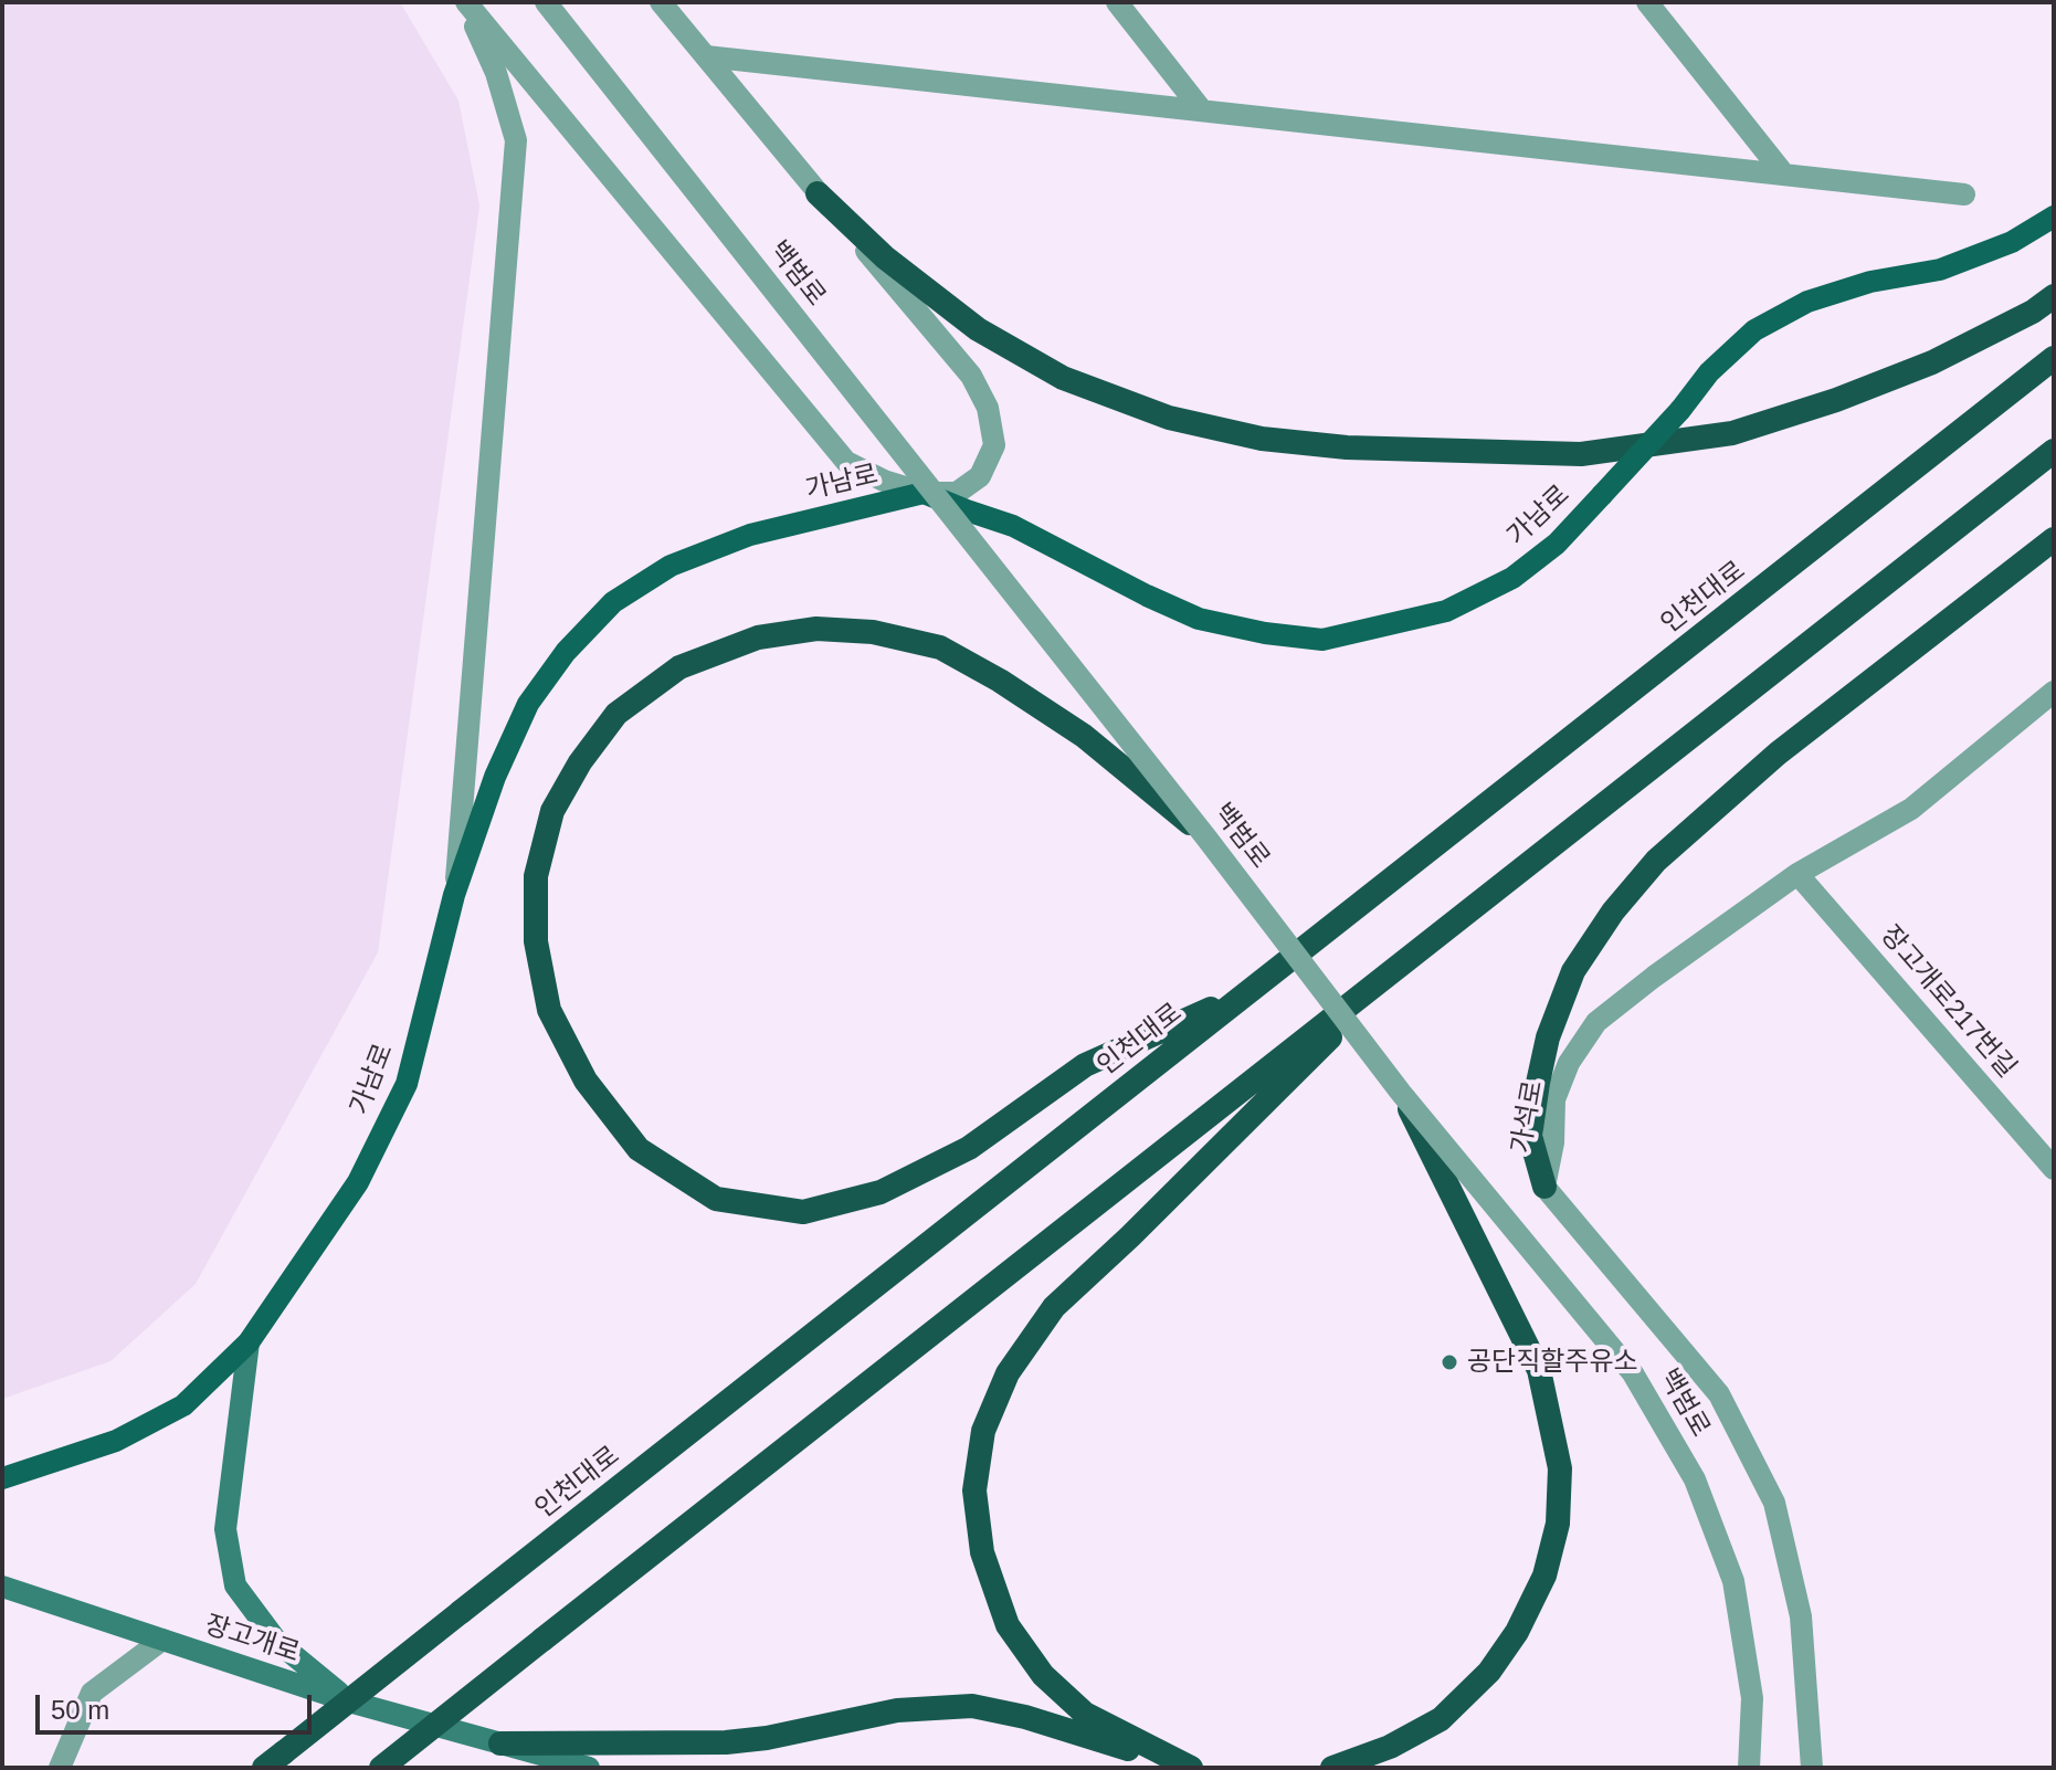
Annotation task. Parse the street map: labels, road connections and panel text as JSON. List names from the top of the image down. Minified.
{"streets":{"highway":["인천대로"],"main road":["가남로","장고개로"],"street":["백범로","장고개로217번길","가석로"]},"crossings":[["장고개로217번길","가석로"]],"places":["공단직할주유소"],"scale_bar":"50 m"}
